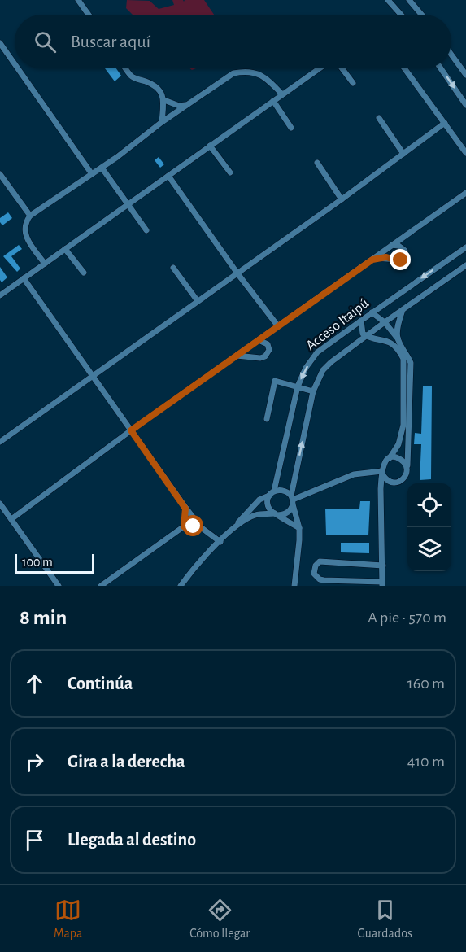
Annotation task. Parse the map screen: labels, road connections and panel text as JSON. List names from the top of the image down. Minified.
{"streets":{"street":["Acceso Itaipú"]},"scale_bar":"100 m","page":{"search":"Buscar aquí","scale":"100 m","heading":["8 min","A pie · 570 m"],"list":[["Continúa","160 m"],["Gira a la derecha","410 m"],"Llegada al destino"],"nav":["Mapa","Cómo llegar","Guardados"]}}
